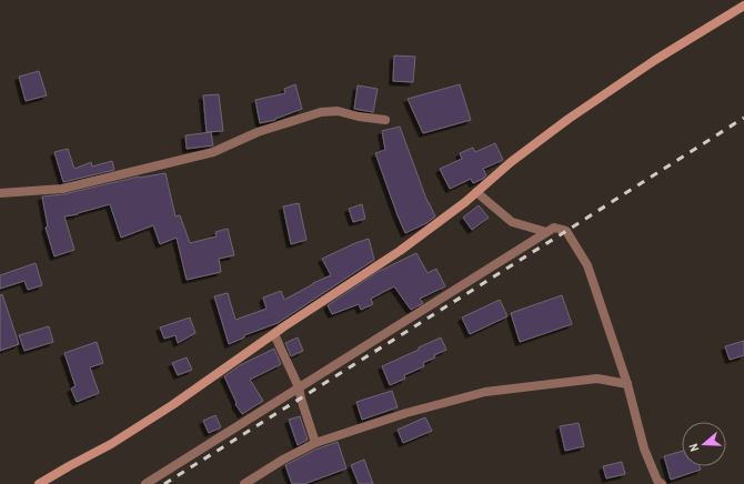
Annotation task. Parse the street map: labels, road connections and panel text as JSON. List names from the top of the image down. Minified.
{"north":"left"}
